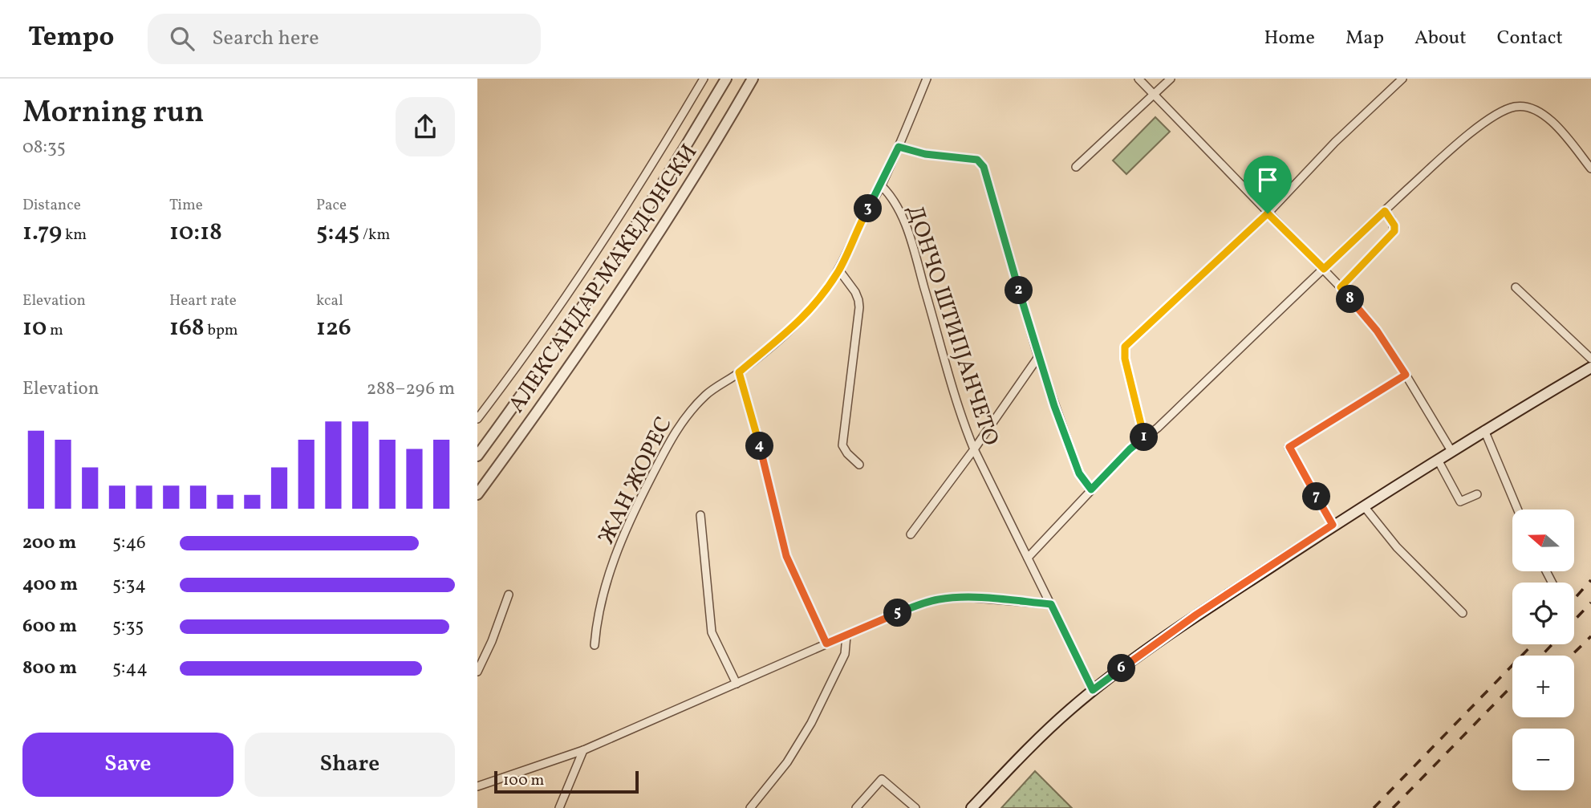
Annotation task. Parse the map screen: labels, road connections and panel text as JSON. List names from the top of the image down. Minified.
{"streets":{"street":["АЛЕКСАНДАР МАКЕДОНСКИ","ДОНЧО ШТИПЈАНЧЕТО","ЖАН ЖОРЕС"]},"crossings":[["ДОНЧО ШТИПЈАНЧЕТО","ЖАН ЖОРЕС"]],"scale_bar":"100 m","north":"left","page":{"header":"Tempo","search":"Search here","nav":["Home","Map","About","Contact"],"heading":["Morning run","08:35"],"stats":[["Distance","1.79 km"],["Time","10:18"],["Pace","5:45 /km"],["Elevation","10 m"],["Heart rate","168 bpm"],["kcal","126"]],"pins":["3","2","8","1","4","7","5","6"],"chart":["Elevation","288–296 m"],"map_buttons":["+","−"],"list":[{"name":"200 m","note":"5:46"},{"name":"400 m","note":"5:34"},{"name":"600 m","note":"5:35"},{"name":"800 m","note":"5:44"}],"buttons":["Save","Share"],"scale":"100 m"}}
